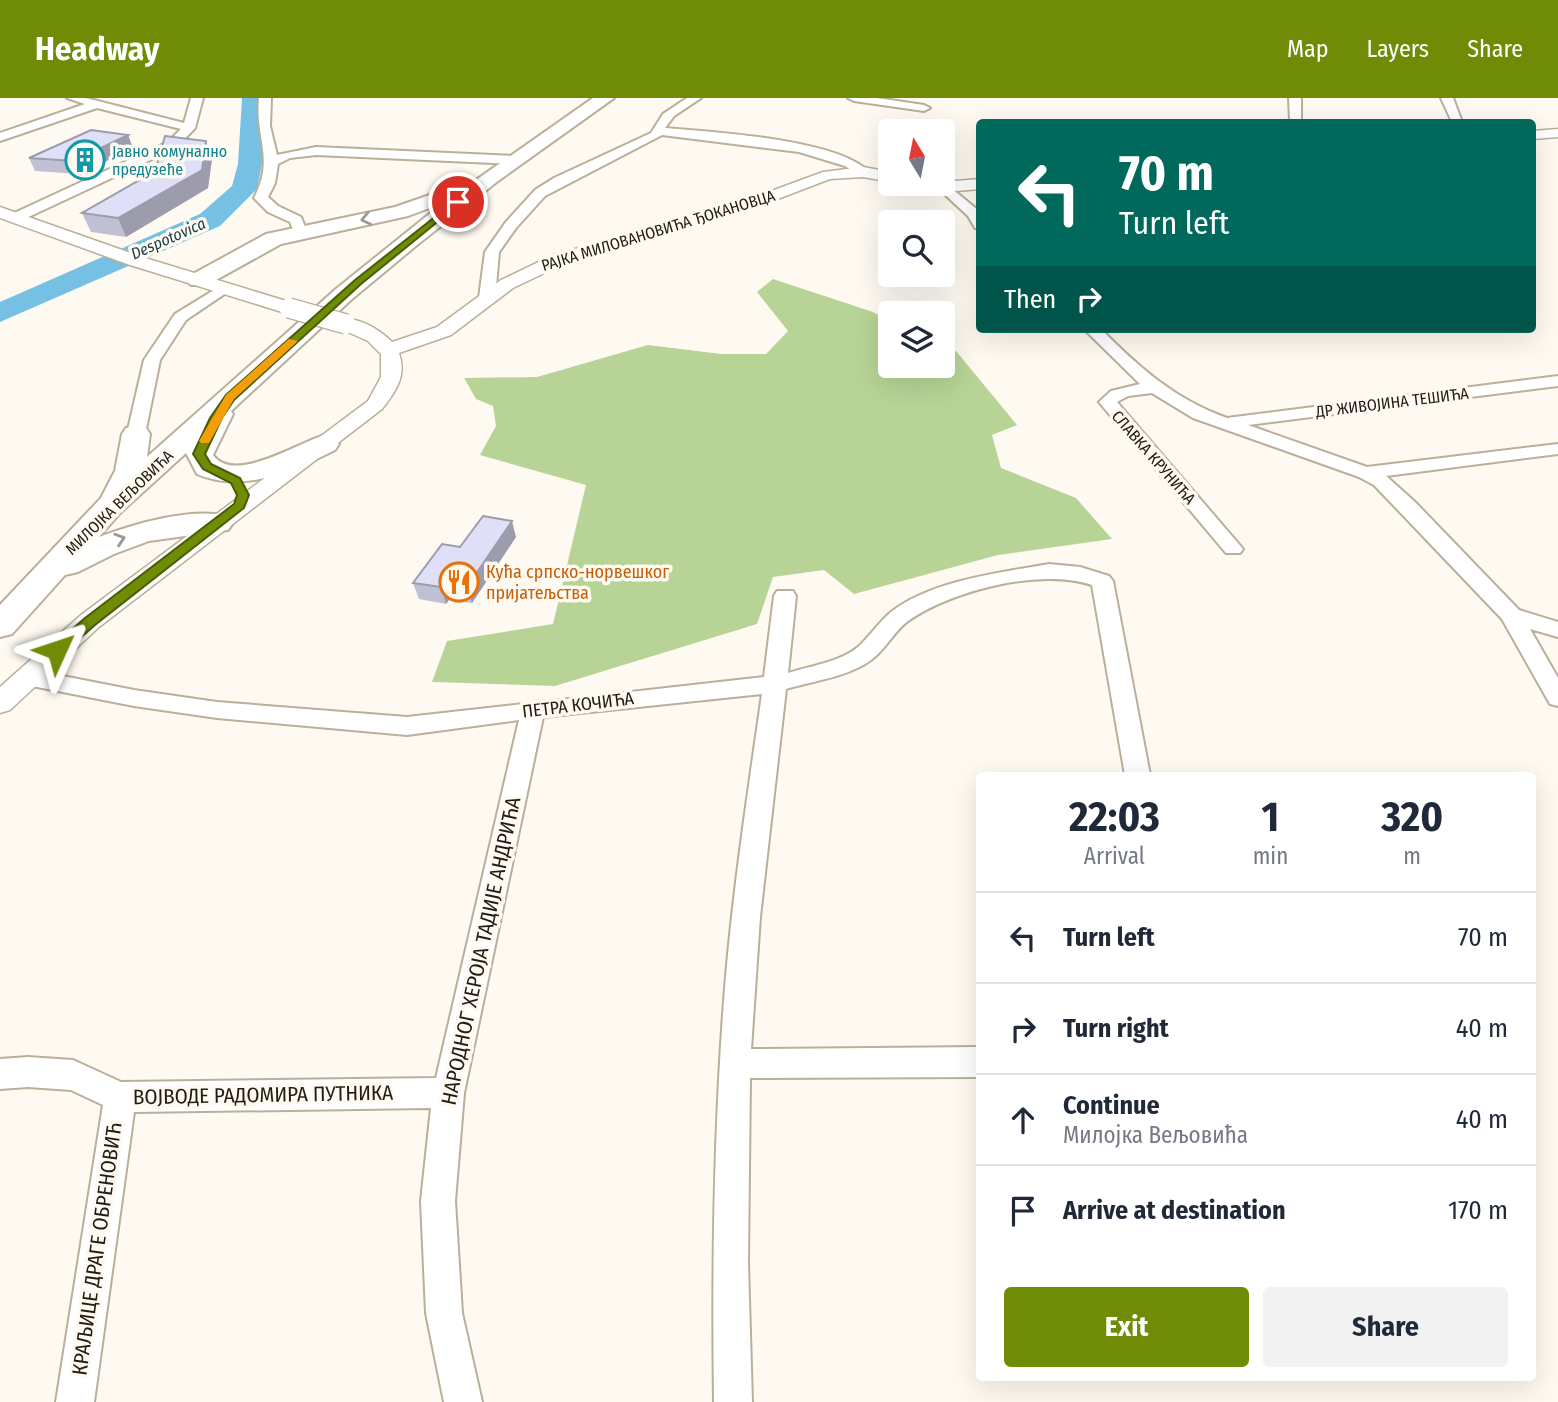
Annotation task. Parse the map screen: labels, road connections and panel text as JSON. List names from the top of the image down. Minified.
{"streets":{"main road":["МИЛОЈКА ВЕЉОВИЋА"],"street":["РАЈКА МИЛОВАНОВИЋА ЂОКАНОВЦА","ДР ЖИВОЈИНА ТЕШИЋА","СЛАВКА КРУНИЋА","ПЕТРА КОЧИЋА","НАРОДНОГ ХЕРОЈА ТАДИЈЕ АНДРИЋА","ВОЈВОДЕ РАДОМИРА ПУТНИКА","КРАЉИЦЕ ДРАГЕ ОБРЕНОВИЋ"]},"crossings":[["ПЕТРА КОЧИЋА","НАРОДНОГ ХЕРОЈА ТАДИЈЕ АНДРИЋА"],["НАРОДНОГ ХЕРОЈА ТАДИЈЕ АНДРИЋА","ВОЈВОДЕ РАДОМИРА ПУТНИКА"],["ВОЈВОДЕ РАДОМИРА ПУТНИКА","КРАЉИЦЕ ДРАГЕ ОБРЕНОВИЋ"]],"water":["Despotovica"],"places":{"building":["Јавно комунално предузеће"],"restaurant":["Кућа српско-норвешког пријатељства"]},"north":"top","page":{"header":"Headway","nav":["Map","Layers","Share"],"turn":["70 m","Turn left"],"then":"Then","eta":["22:03","Arrival","1","min","320","m"],"list":[{"name":"Turn left","value":"70 m"},{"name":"Turn right","value":"40 m"},{"name":"Continue","note":"Милојка Вељовића","value":"40 m"},{"name":"Arrive at destination","value":"170 m"}],"buttons":["Exit","Share"]}}
